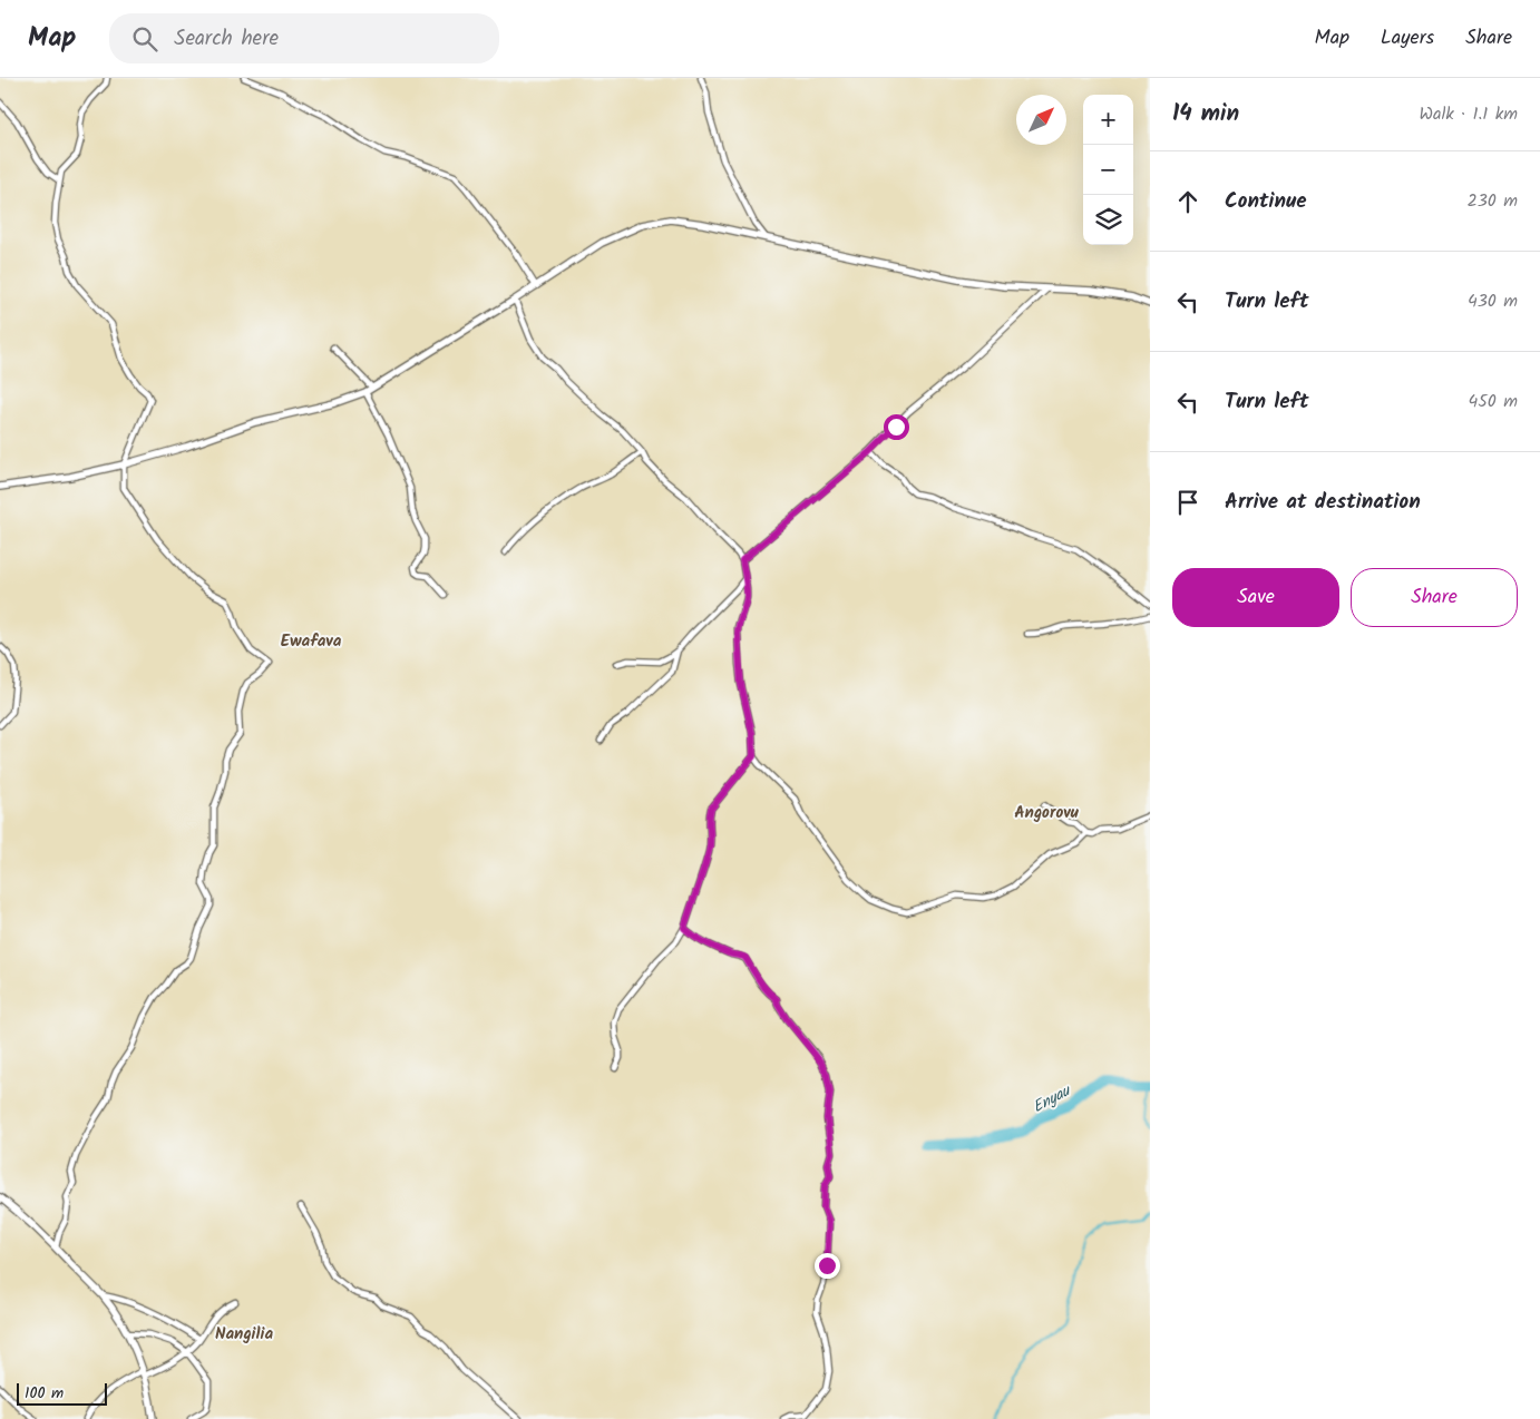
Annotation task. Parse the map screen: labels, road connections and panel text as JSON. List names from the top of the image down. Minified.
{"districts":["Ewafava","Angorovu","Nangilia"],"water":["Enyau"],"scale_bar":"100 m","north":"top right","page":{"header":"Map","search":"Search here","nav":["Map","Layers","Share"],"heading":["14 min","Walk · 1.1 km"],"map_buttons":["+","−"],"list":[["Continue","230 m"],["Turn left","430 m"],["Turn left","450 m"],"Arrive at destination"],"buttons":["Save","Share"],"scale":"100 m"}}
